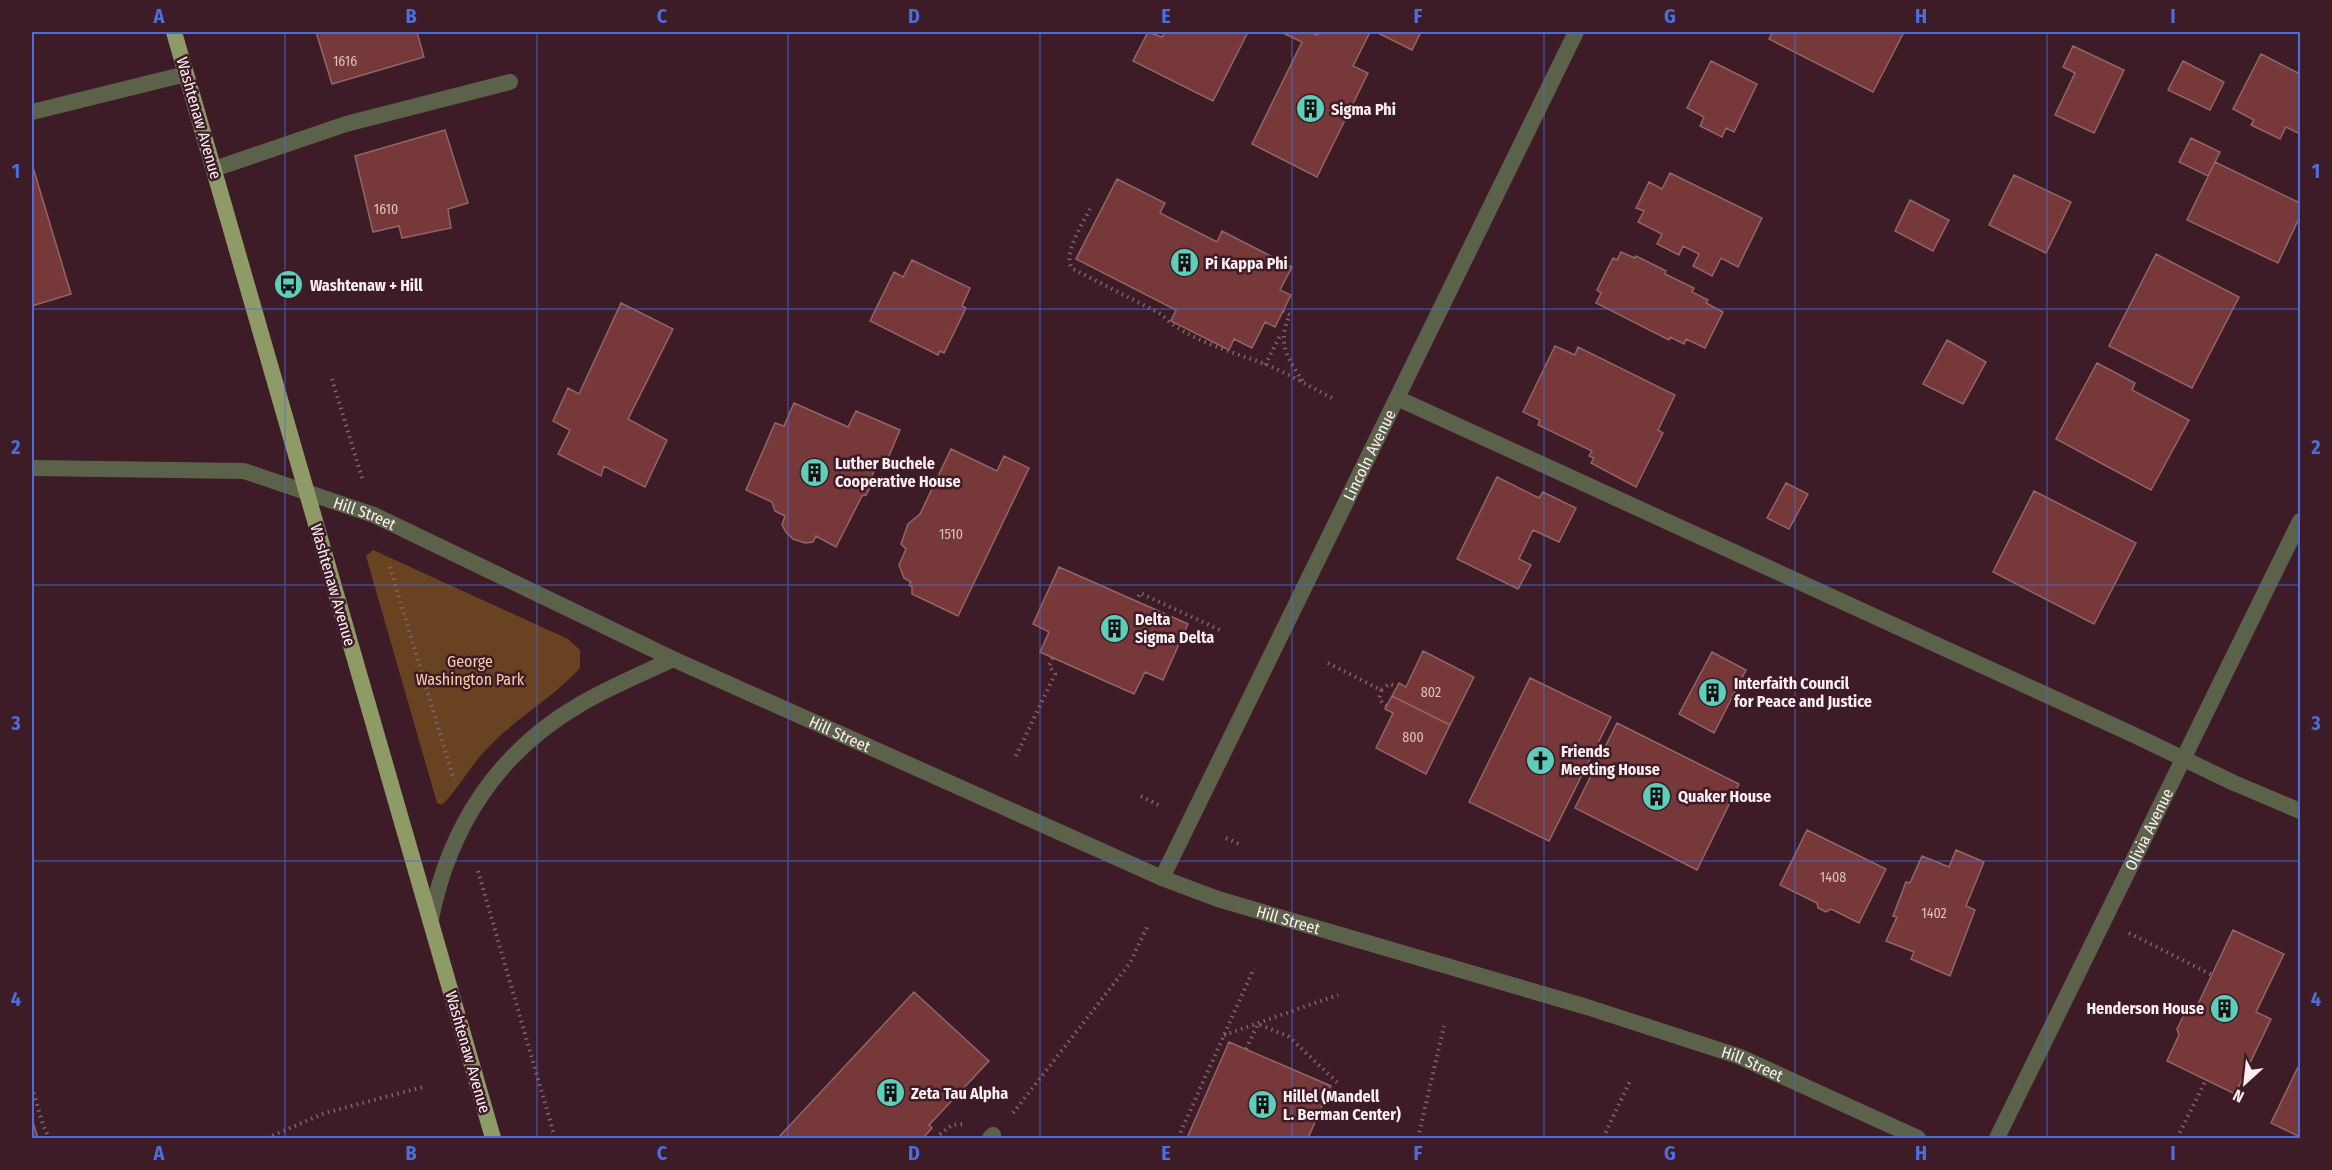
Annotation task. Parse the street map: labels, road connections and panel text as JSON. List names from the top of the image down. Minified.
{"streets":{"main road":["Washtenaw Avenue"],"street":["Lincoln Avenue","Hill Street","Olivia Avenue"]},"crossings":[["Washtenaw Avenue","Hill Street"],["Lincoln Avenue","Hill Street"]],"parks":["George Washington Park"],"places":{"building":["Sigma Phi","Pi Kappa Phi","Luther Buchele Cooperative House","Delta Sigma Delta","Interfaith Council for Peace and Justice","Quaker House","Henderson House","Zeta Tau Alpha","Hillel (Mandell L. Berman Center)"],"bus stop":["Washtenaw + Hill"],"church":["Friends Meeting House"]},"house_numbers":["1616","1610","1510","802","800","1408","1402"],"north":"bottom left","grid":{"columns":["A","B","C","D","E","F","G","H","I"],"rows":["1","2","3","4"]}}
